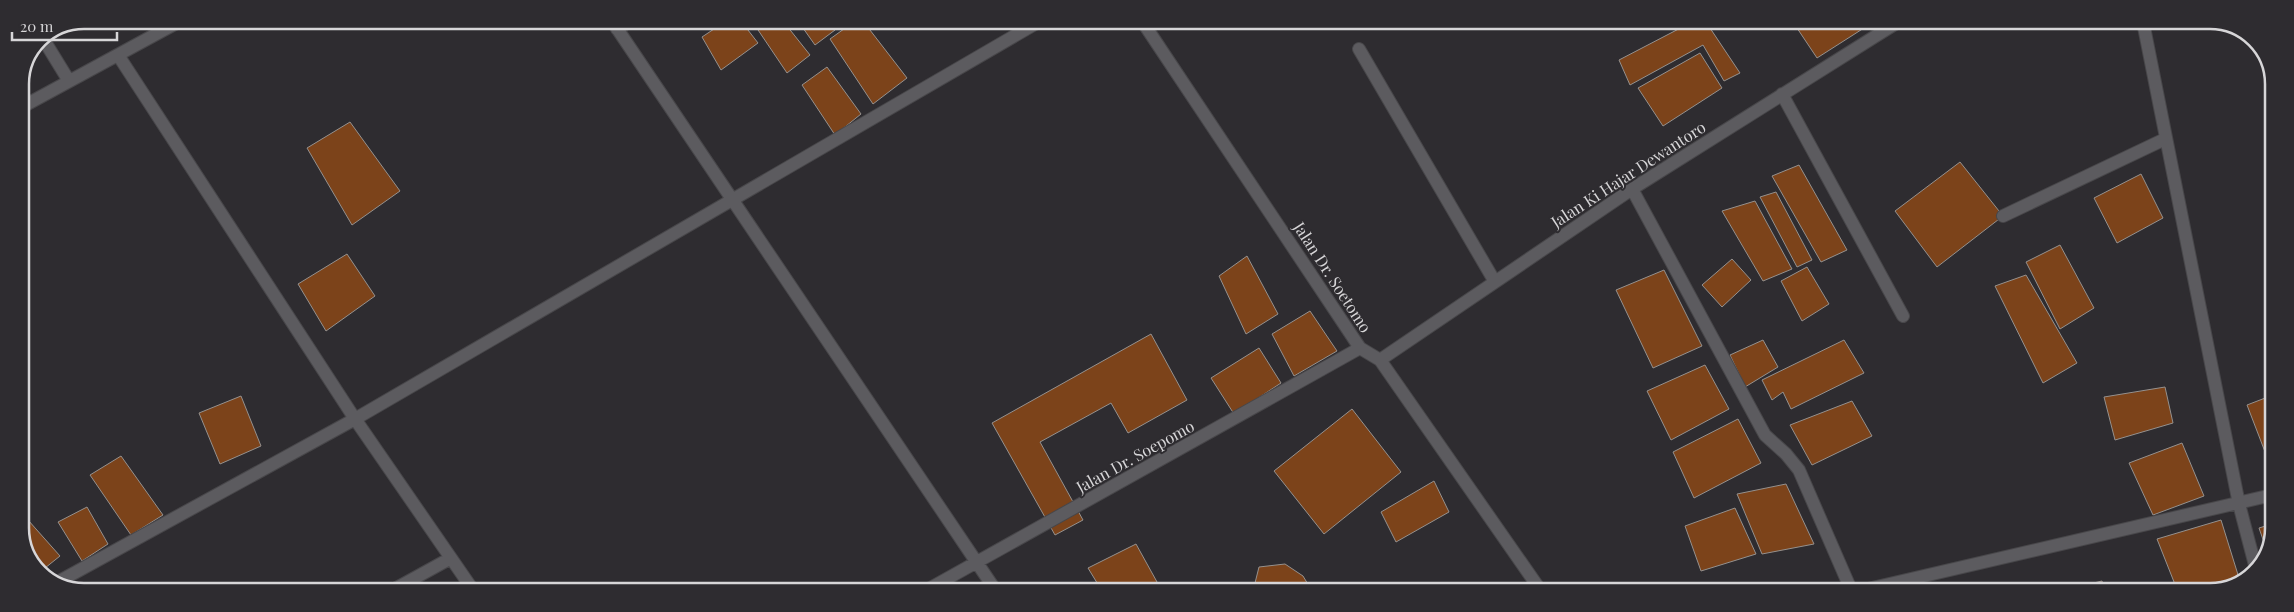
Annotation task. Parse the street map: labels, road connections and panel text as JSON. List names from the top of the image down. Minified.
{"streets":{"street":["Jalan Ki Hajar Dewantoro","Jalan Dr. Soetomo","Jalan Dr. Soepomo"]},"crossings":[["Jalan Ki Hajar Dewantoro","Jalan Dr. Soetomo"],["Jalan Dr. Soetomo","Jalan Dr. Soepomo"]],"scale_bar":"20 m"}
